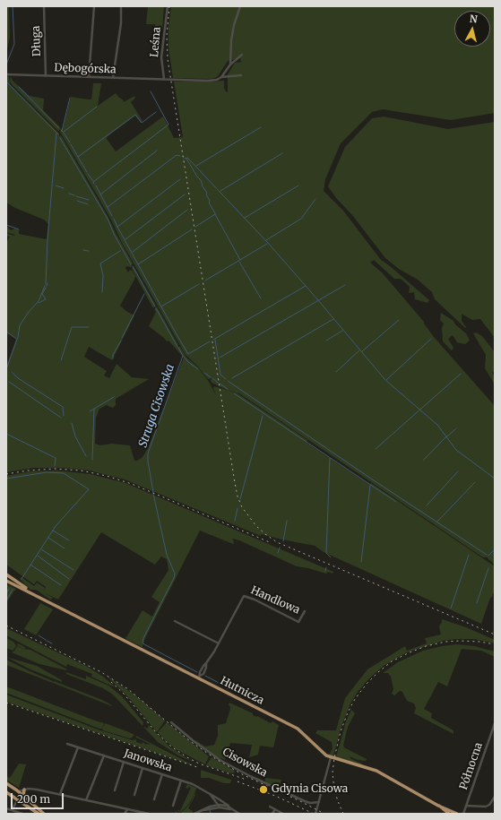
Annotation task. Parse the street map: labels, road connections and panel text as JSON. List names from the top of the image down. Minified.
{"streets":{"main road":["Hutnicza"],"street":["Długa","Leśna","Dębogórska","Handlowa","Janowska","Cisowska","Północna"]},"crossings":[["Długa","Dębogórska"],["Leśna","Dębogórska"],["Handlowa","Hutnicza"]],"water":["Struga Cisowska"],"places":["Gdynia Cisowa"],"scale_bar":"200 m","north":"top"}
